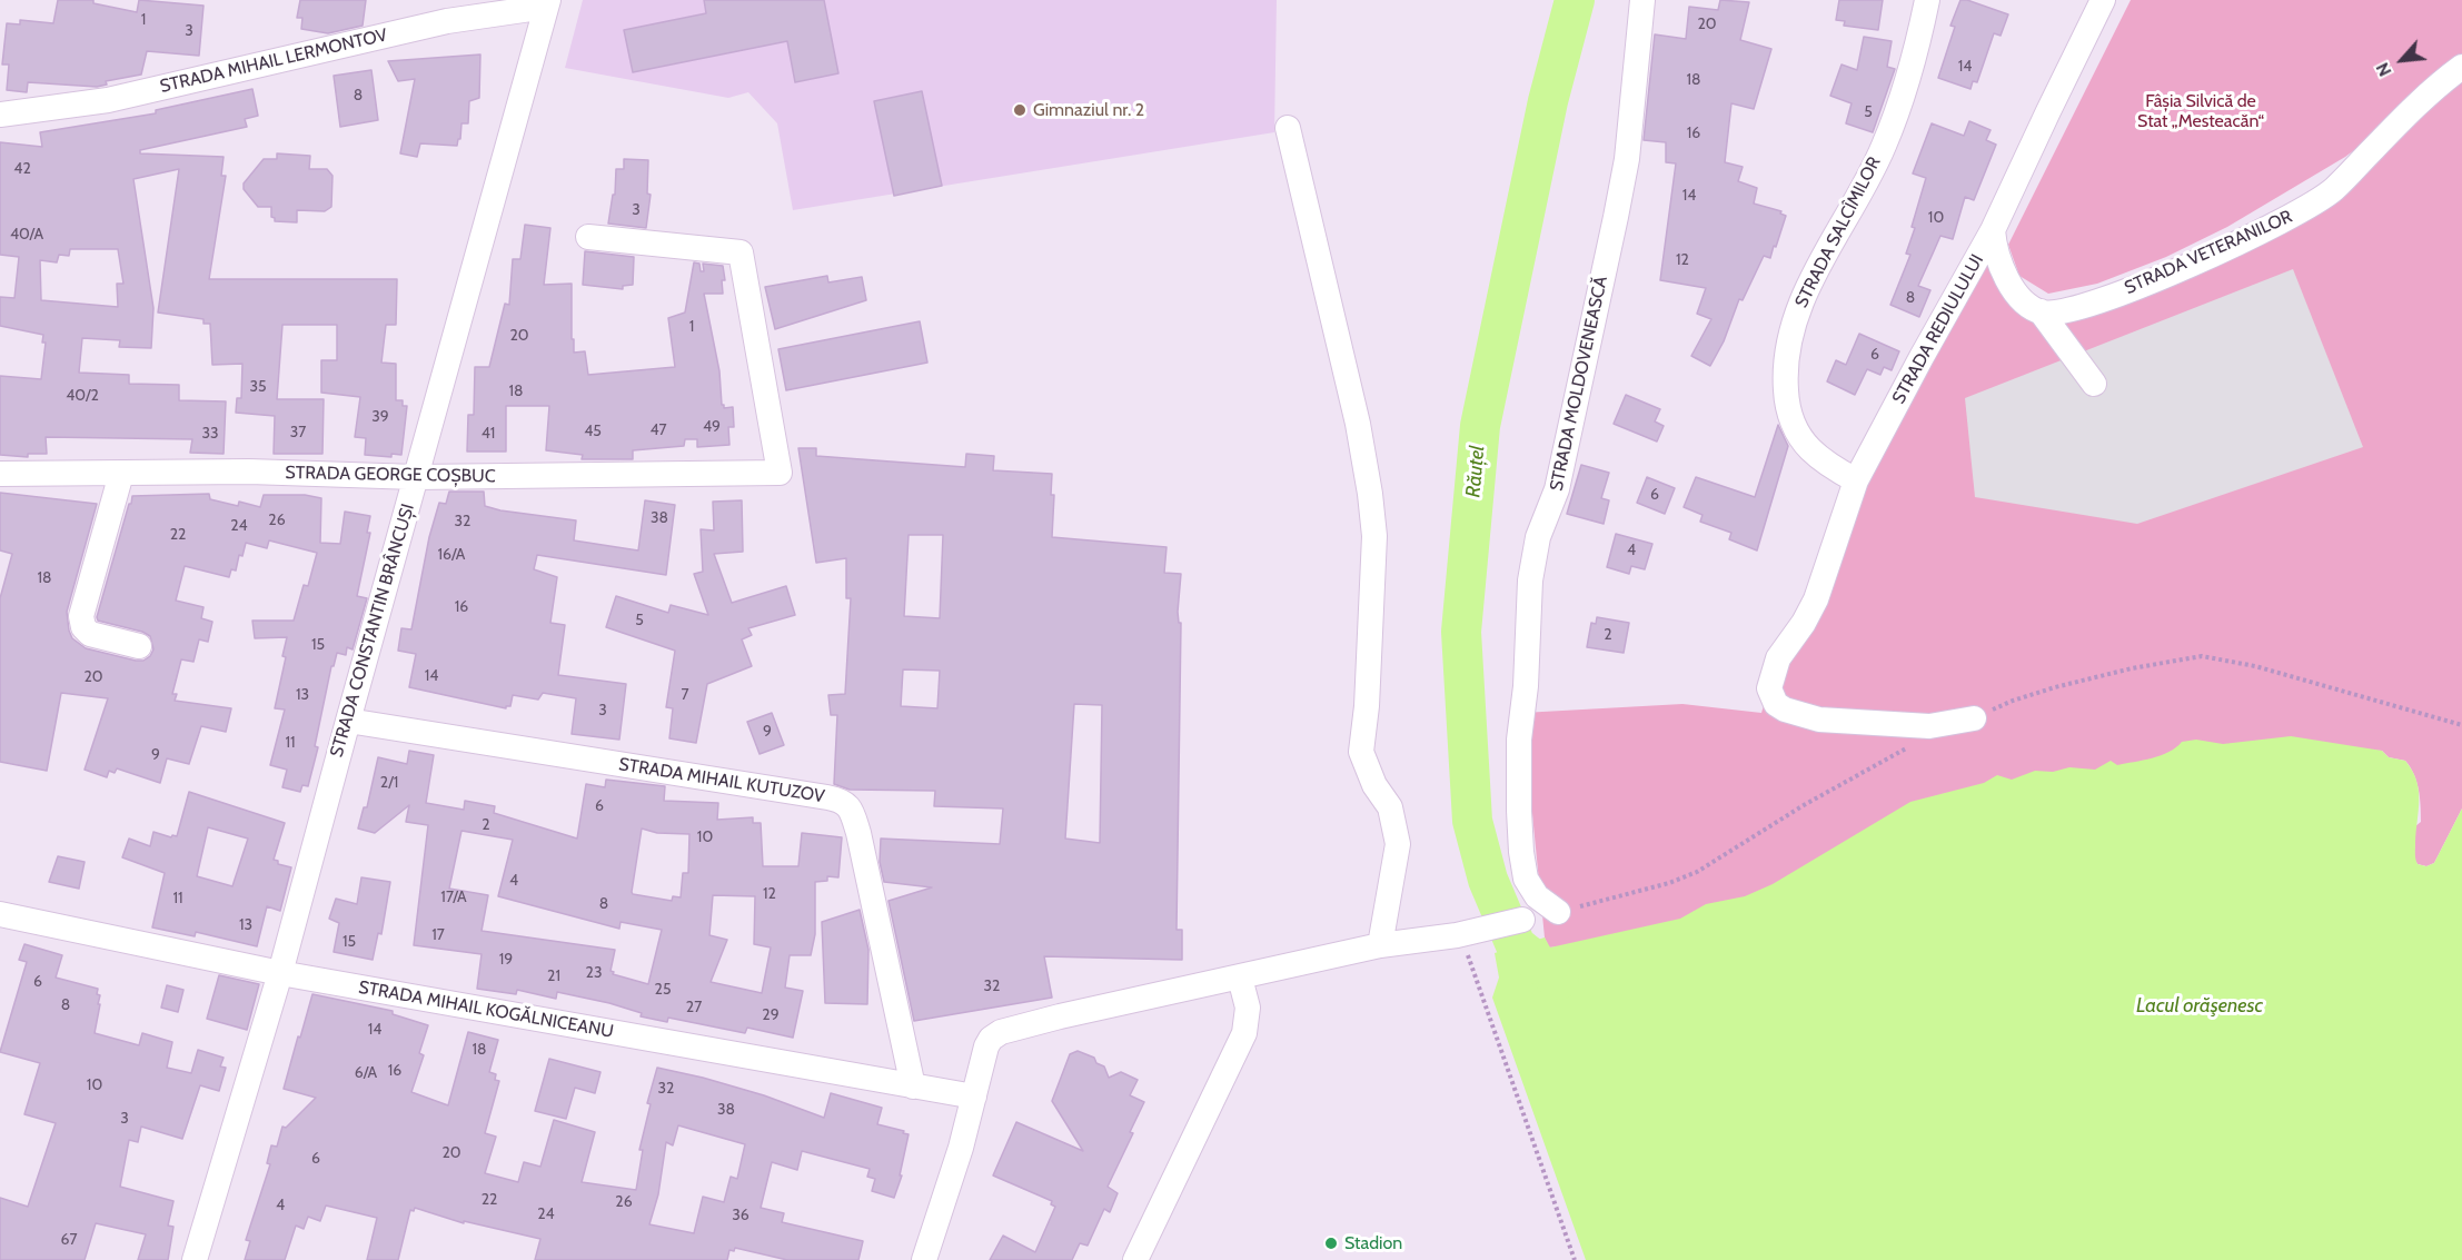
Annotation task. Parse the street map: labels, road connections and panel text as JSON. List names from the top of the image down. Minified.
{"streets":{"street":["STRADA MIHAIL LERMONTOV","STRADA SALCÎMILOR","STRADA VETERANILOR","STRADA REDIULULUI","STRADA MOLDOVENEASCĂ","STRADA GEORGE COȘBUC","STRADA CONSTANTIN BRÂNCUȘI","STRADA MIHAIL KUTUZOV","STRADA MIHAIL KOGĂLNICEANU"]},"crossings":[["STRADA MIHAIL LERMONTOV","STRADA CONSTANTIN BRÂNCUȘI"],["STRADA SALCÎMILOR","STRADA REDIULULUI"],["STRADA GEORGE COȘBUC","STRADA CONSTANTIN BRÂNCUȘI"],["STRADA CONSTANTIN BRÂNCUȘI","STRADA MIHAIL KUTUZOV"],["STRADA CONSTANTIN BRÂNCUȘI","STRADA MIHAIL KOGĂLNICEANU"],["STRADA MIHAIL KUTUZOV","STRADA MIHAIL KOGĂLNICEANU"]],"water":["Răuțel","Lacul orăşenesc"],"parks":["Fâșia Silvică de Stat „Mesteacăn“"],"places":["Gimnaziul nr. 2","Stadion"],"house_numbers":["1","20","3","14","18","8","5","16","42","14","3","10","40/A","12","8","1","20","6","35","18","40/2","39","49","47","45","37","33","41","6","38","26","32","24","22","4","16/A","18","16","5","2","15","14","20","13","7","3","9","11","9","2/1","6","2","10","4","12","17/A","11","8","13","17","15","19","23","21","6","32","25","8","27","29","14","18","16","6/A","10","32","38","3","20","6","22","26","4","24","36","67"],"north":"bottom left"}
